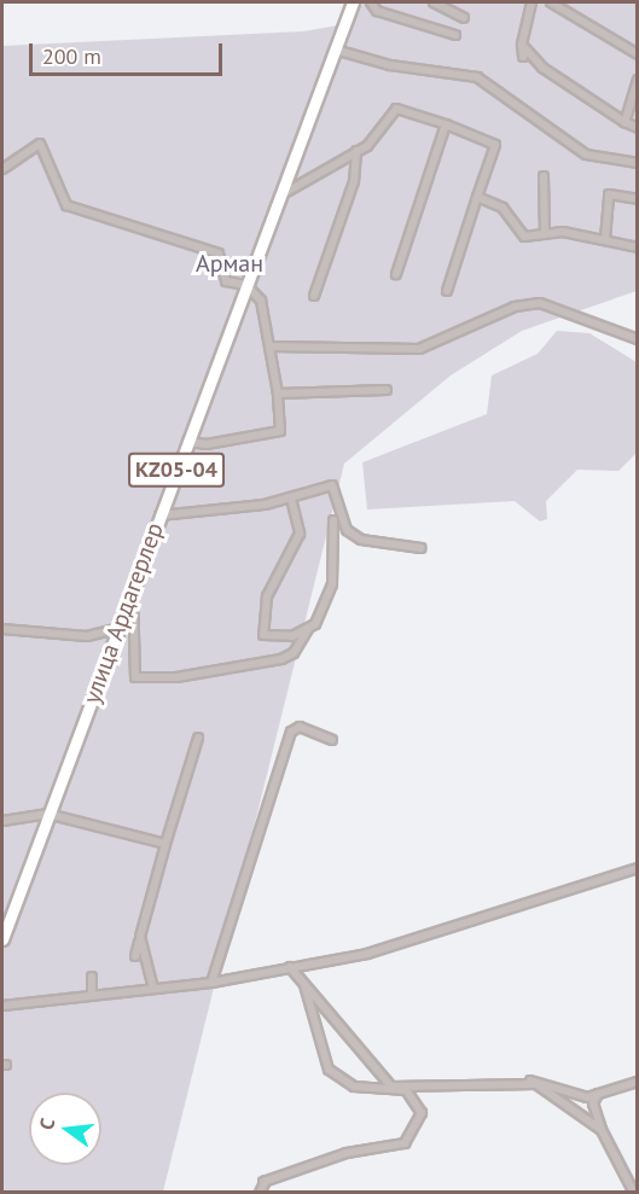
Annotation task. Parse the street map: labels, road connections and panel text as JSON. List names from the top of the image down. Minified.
{"streets":{"main road":["KZ05-04","улица Ардагерлер"]},"parks":["Арман"],"scale_bar":"200 m","north":"left"}
